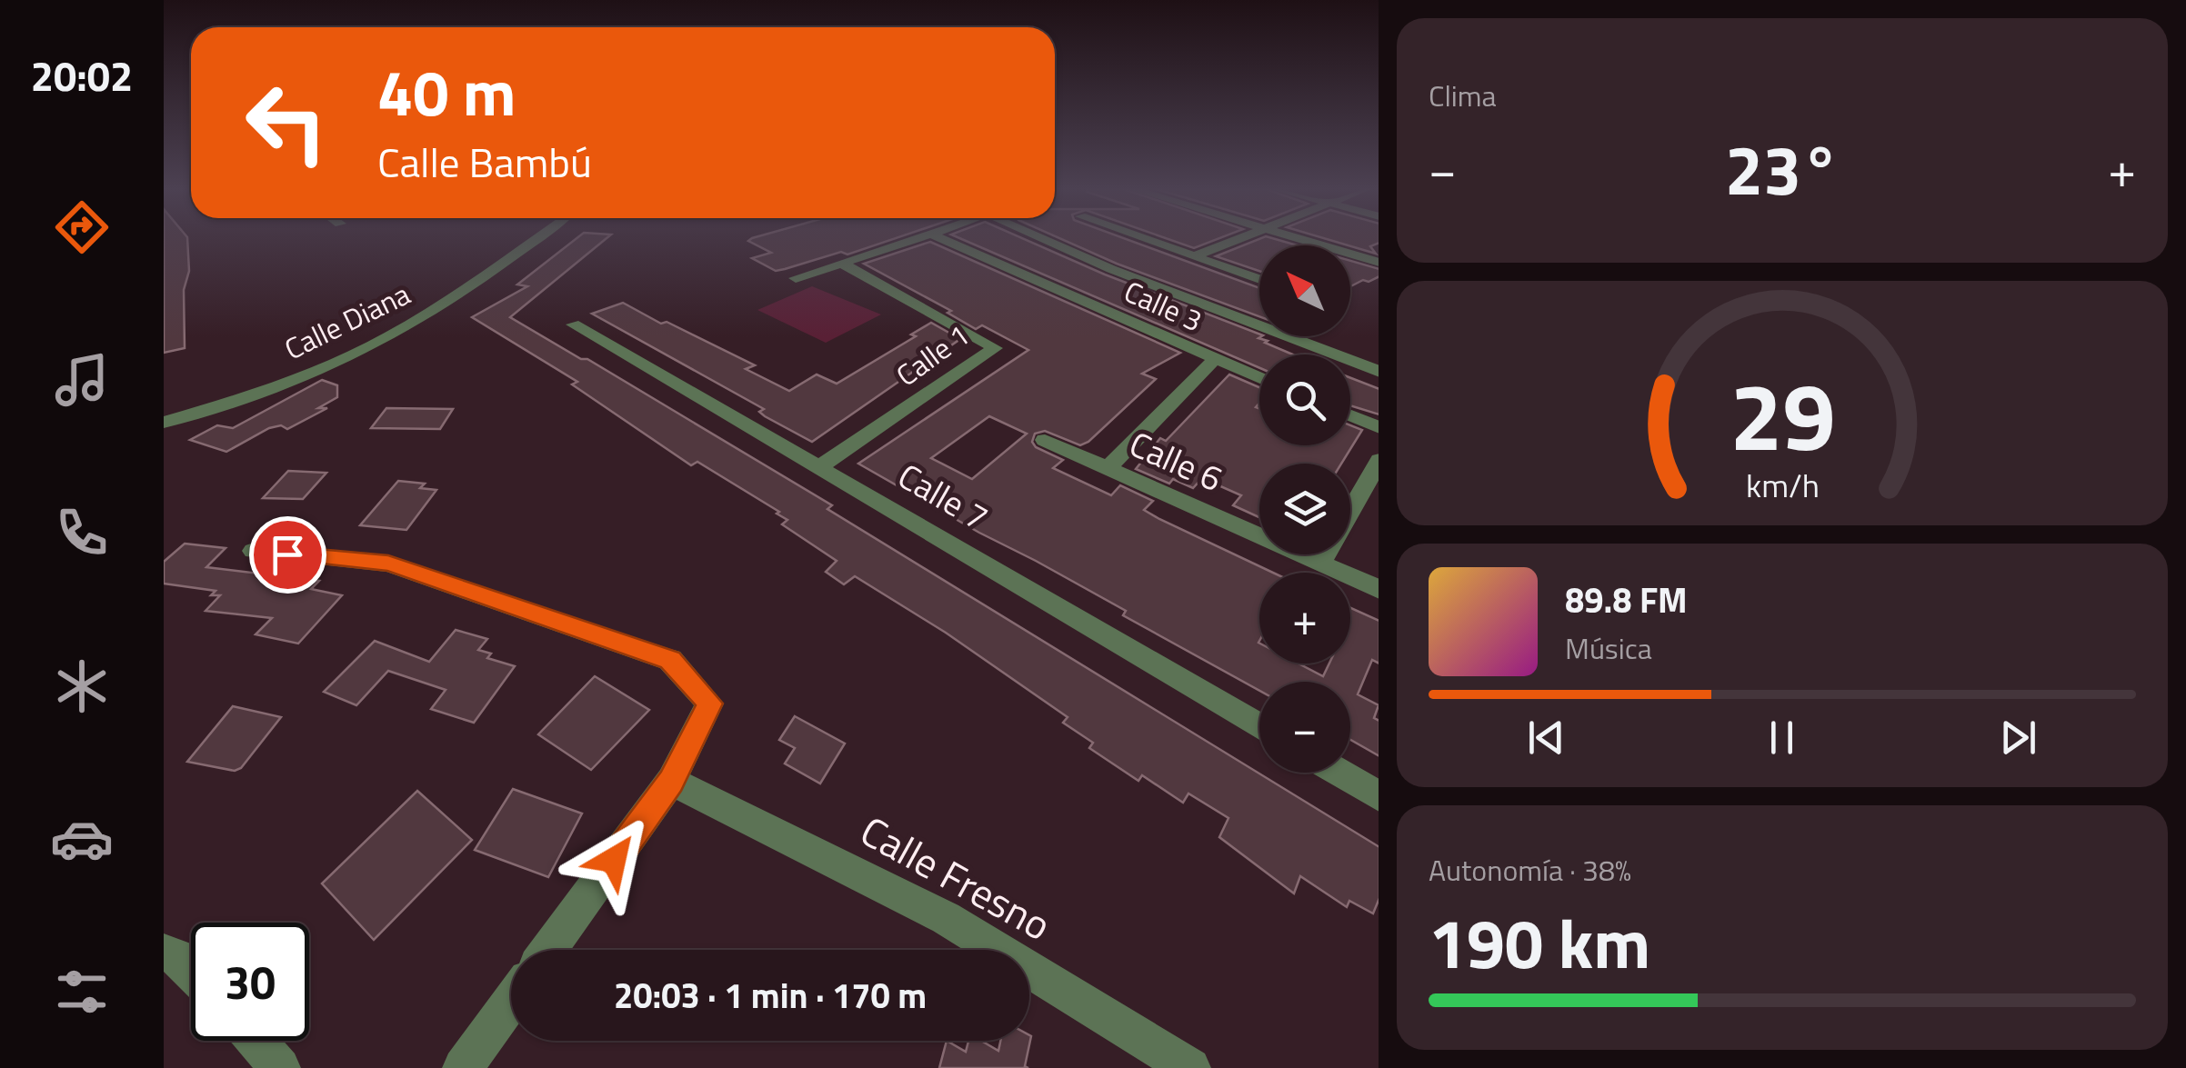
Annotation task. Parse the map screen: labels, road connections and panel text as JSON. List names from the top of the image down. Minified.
{"streets":{"street":["Calle 3","Calle Diana","Calle 1","Calle 6","Calle 7","Calle Fresno"]},"crossings":[["Calle 1","Calle 7"]],"north":"top left","page":{"tabs":"20:02","tile":["Clima",["Autonomía · 38%","190 km"]],"turn":["40 m","Calle Bambú"],"heat":["−","23°","+"],"map_buttons":["+","−"],"song":["89.8 FM","Música"],"limit":"30","trip":"20:03 · 1 min · 170 m","gauge":["29","km/h"]}}
